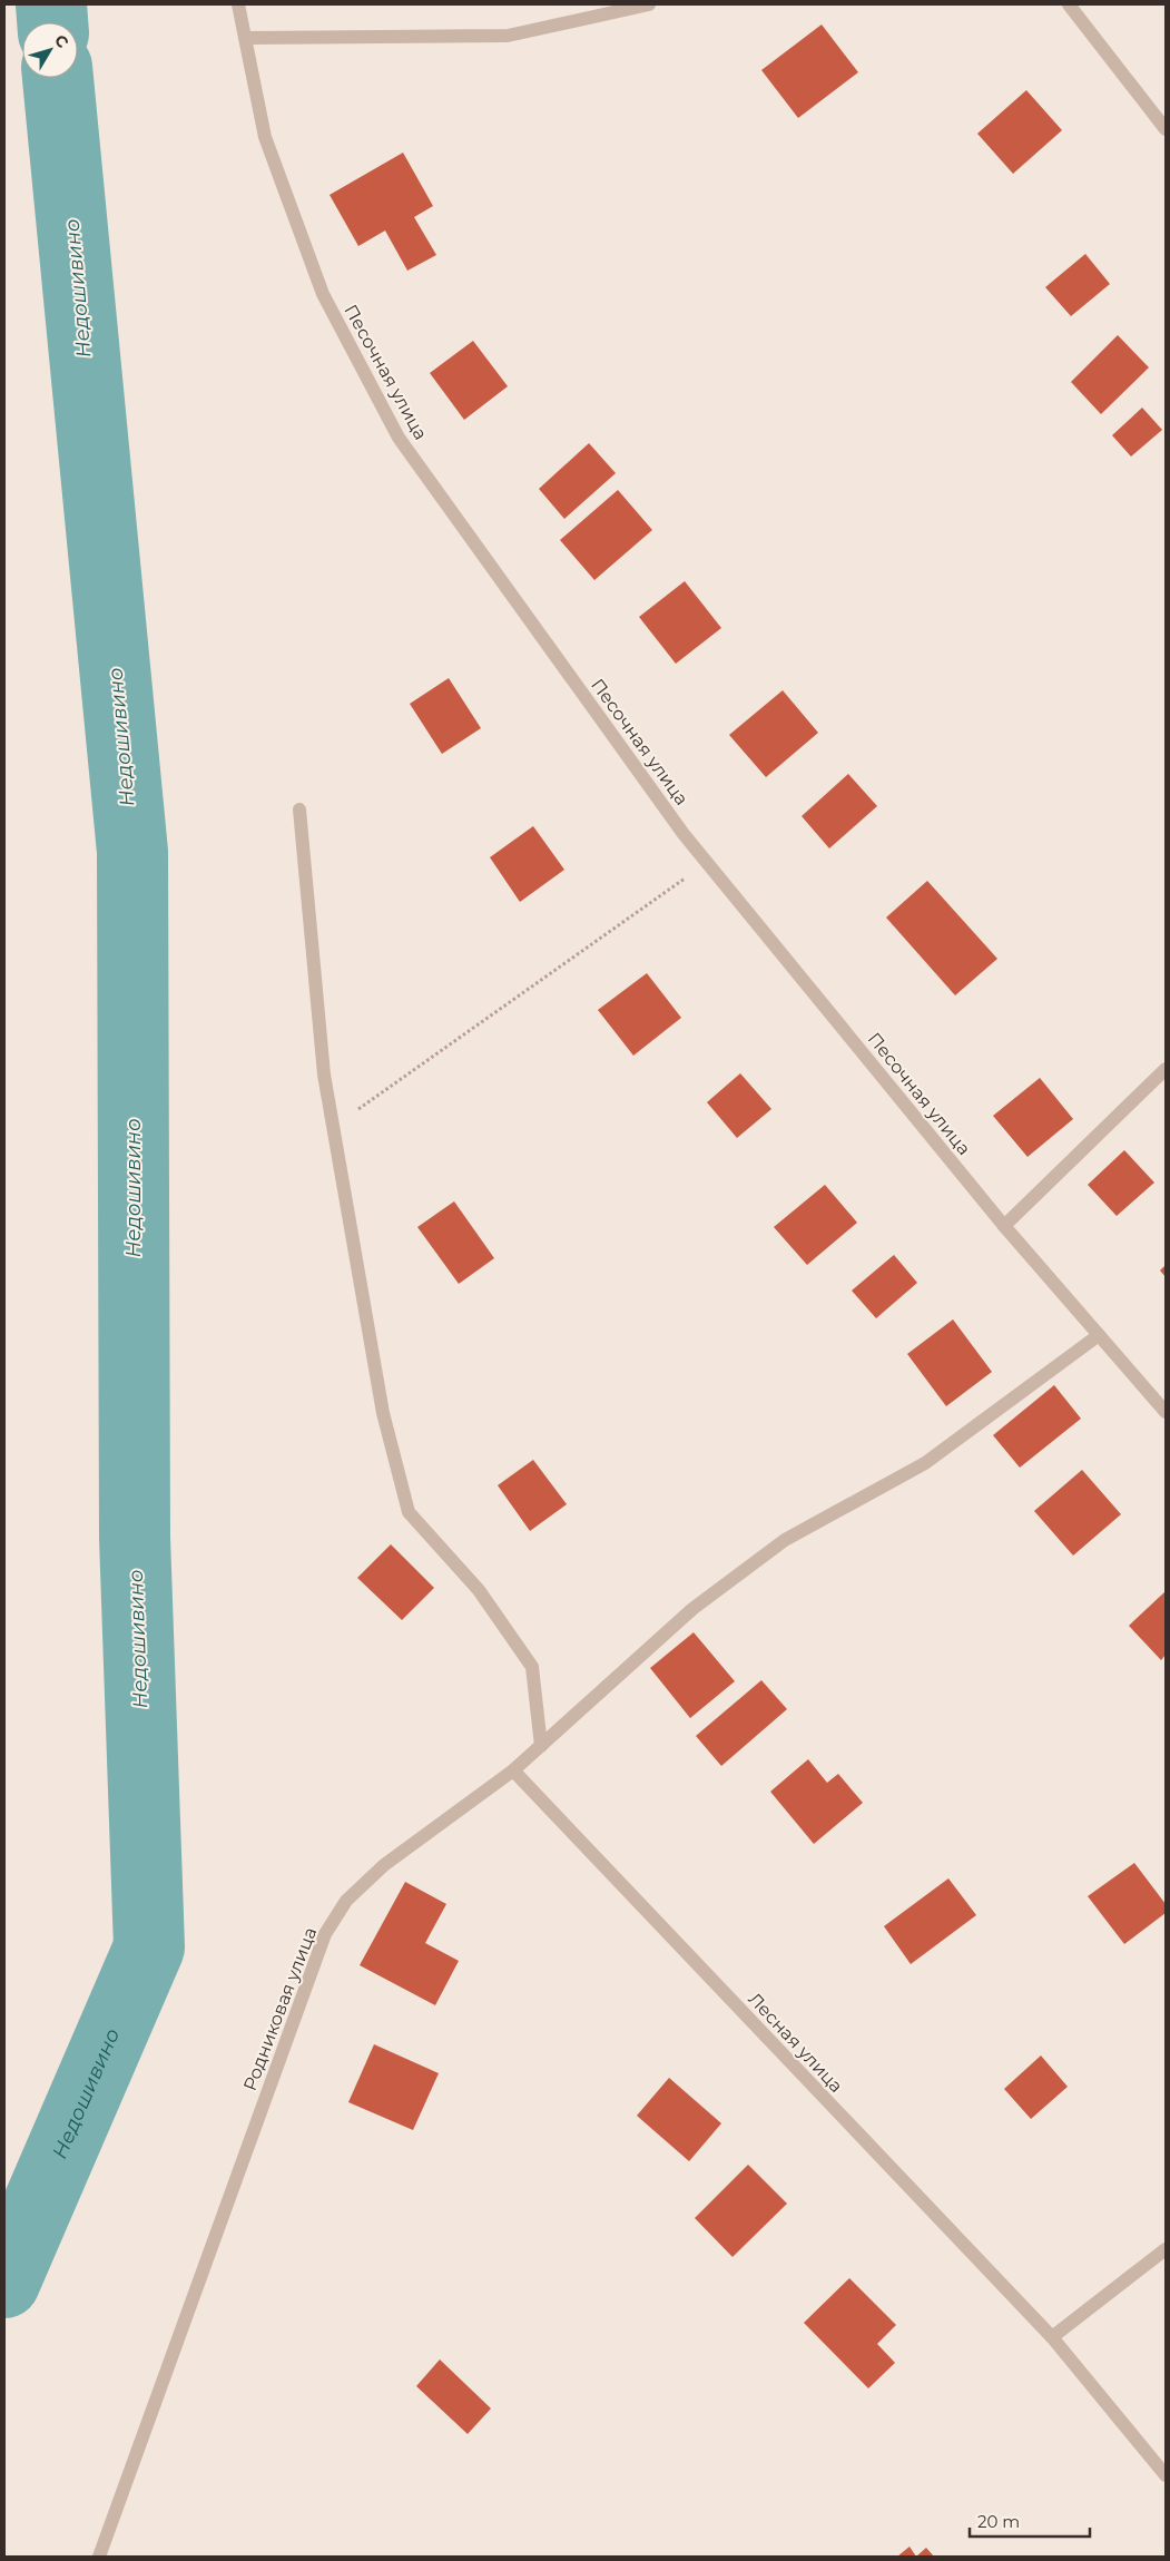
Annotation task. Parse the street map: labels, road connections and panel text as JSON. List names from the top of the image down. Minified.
{"streets":{"street":["Песочная улица","Родниковая улица","Лесная улица"]},"crossings":[["Песочная улица","Родниковая улица"],["Родниковая улица","Лесная улица"]],"water":["Недошивино"],"scale_bar":"20 m","north":"top right"}
